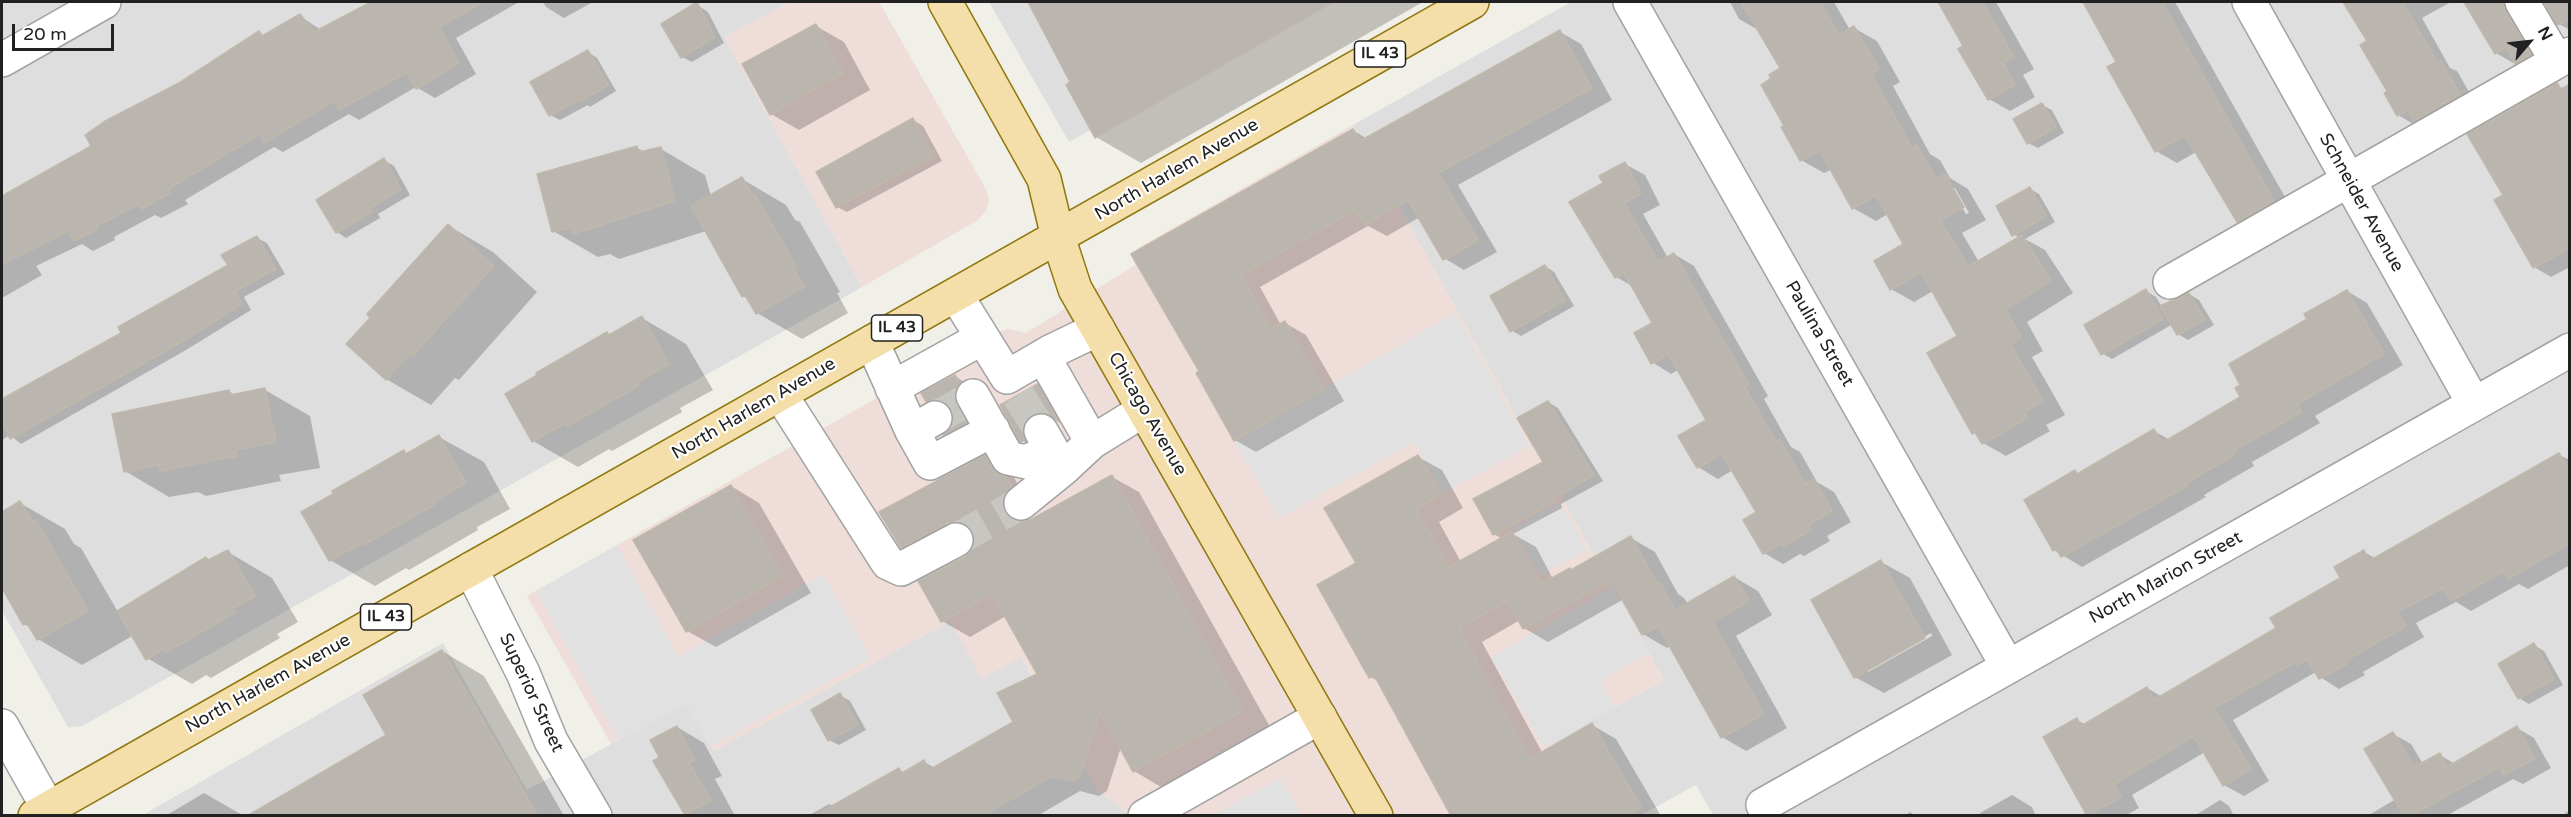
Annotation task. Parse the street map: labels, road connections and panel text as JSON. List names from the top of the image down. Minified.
{"streets":{"main road":["IL 43","North Harlem Avenue","Chicago Avenue"],"street":["Schneider Avenue","Paulina Street","North Marion Street","Superior Street"]},"crossings":[["North Harlem Avenue","Chicago Avenue"],["North Harlem Avenue","Superior Street"],["Schneider Avenue","North Marion Street"],["Paulina Street","North Marion Street"]],"scale_bar":"20 m","north":"top right"}
